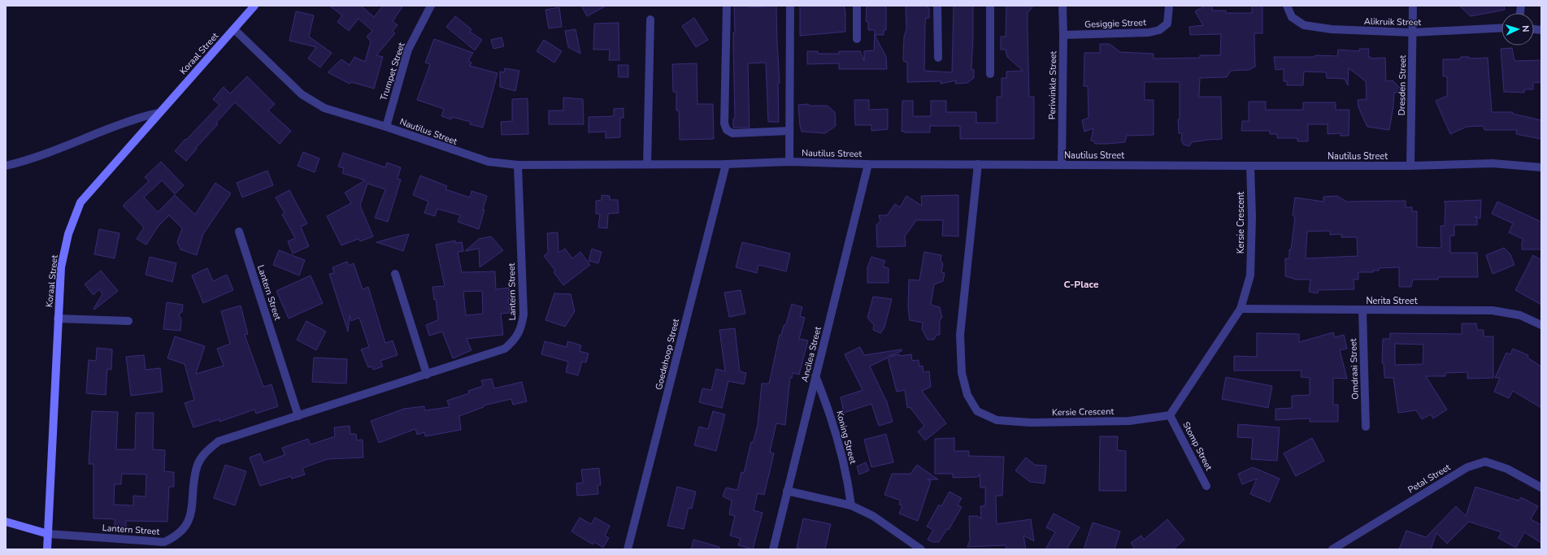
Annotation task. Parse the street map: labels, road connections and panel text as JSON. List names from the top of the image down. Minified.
{"streets":{"street":["Alikruik Street","Gesiggie Street","Koraal Street","Trumpet Street","Periwinkle Street","Dresden Street","Nautilus Street","Kersie Crescent","Lantern Street","Nerita Street","Goedehoop Street","Ancilea Street","Omdraai Street","Koning Street","Stomp Street","Petal Street"]},"crossings":[["Alikruik Street","Dresden Street"],["Gesiggie Street","Periwinkle Street"],["Koraal Street","Nautilus Street"],["Koraal Street","Lantern Street"],["Trumpet Street","Nautilus Street"],["Periwinkle Street","Nautilus Street"],["Dresden Street","Nautilus Street"],["Nautilus Street","Kersie Crescent"],["Nautilus Street","Lantern Street"],["Nautilus Street","Goedehoop Street"],["Nautilus Street","Ancilea Street"],["Kersie Crescent","Nerita Street"],["Kersie Crescent","Stomp Street"],["Nerita Street","Omdraai Street"],["Ancilea Street","Koning Street"]],"districts":["C-Place"],"north":"right"}
